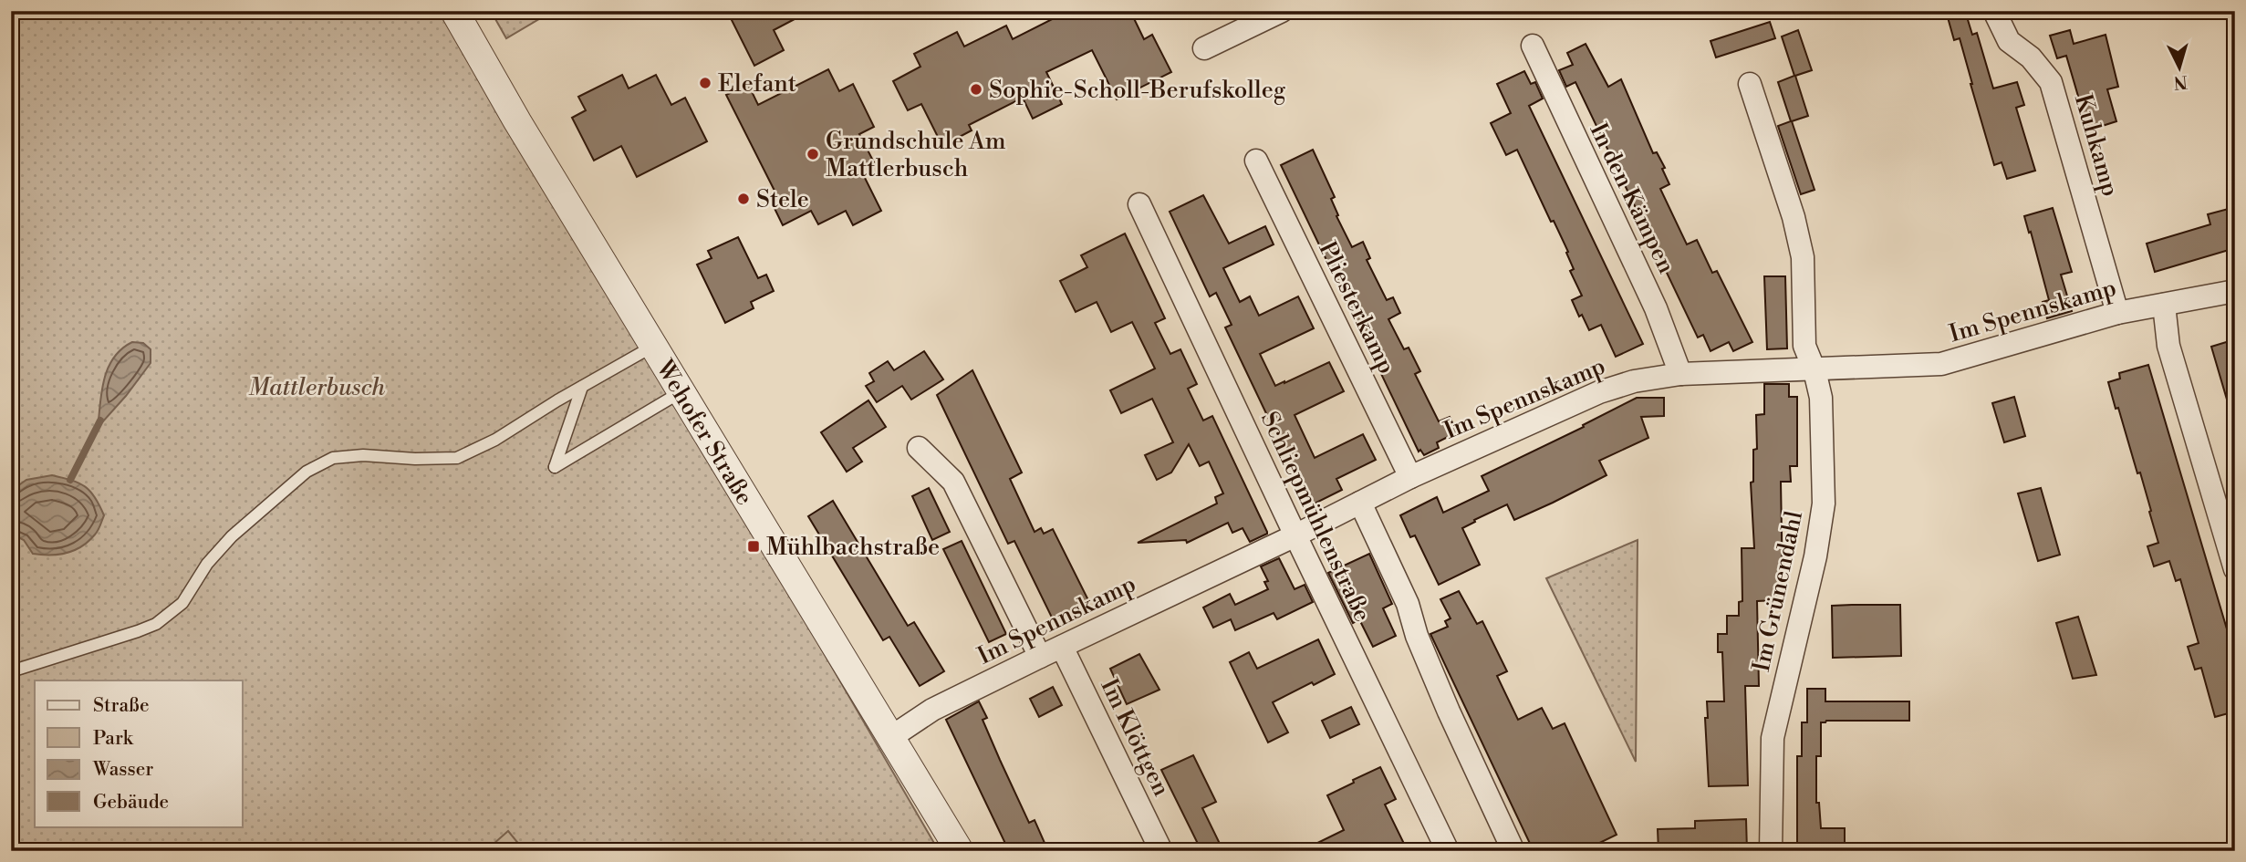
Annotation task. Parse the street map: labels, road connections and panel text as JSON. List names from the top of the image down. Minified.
{"streets":{"street":["Kuhkamp","In den Kämpen","Pliesterkamp","Im Spennskamp","Wehofer Straße","Schliepmühlenstraße","Im Grünendahl","Im Klöttgen"]},"crossings":[["Kuhkamp","Im Spennskamp"],["In den Kämpen","Im Spennskamp"],["Pliesterkamp","Im Spennskamp"],["Im Spennskamp","Wehofer Straße"],["Im Spennskamp","Schliepmühlenstraße"],["Im Spennskamp","Im Grünendahl"],["Im Spennskamp","Im Klöttgen"]],"parks":["Mattlerbusch"],"places":{"other":["Elefant","Sophie-Scholl-Berufskolleg","Grundschule Am Mattlerbusch","Stele"],"transit":["Mühlbachstraße"]},"legend":["Straße","Park","Wasser","Gebäude"],"north":"bottom"}
